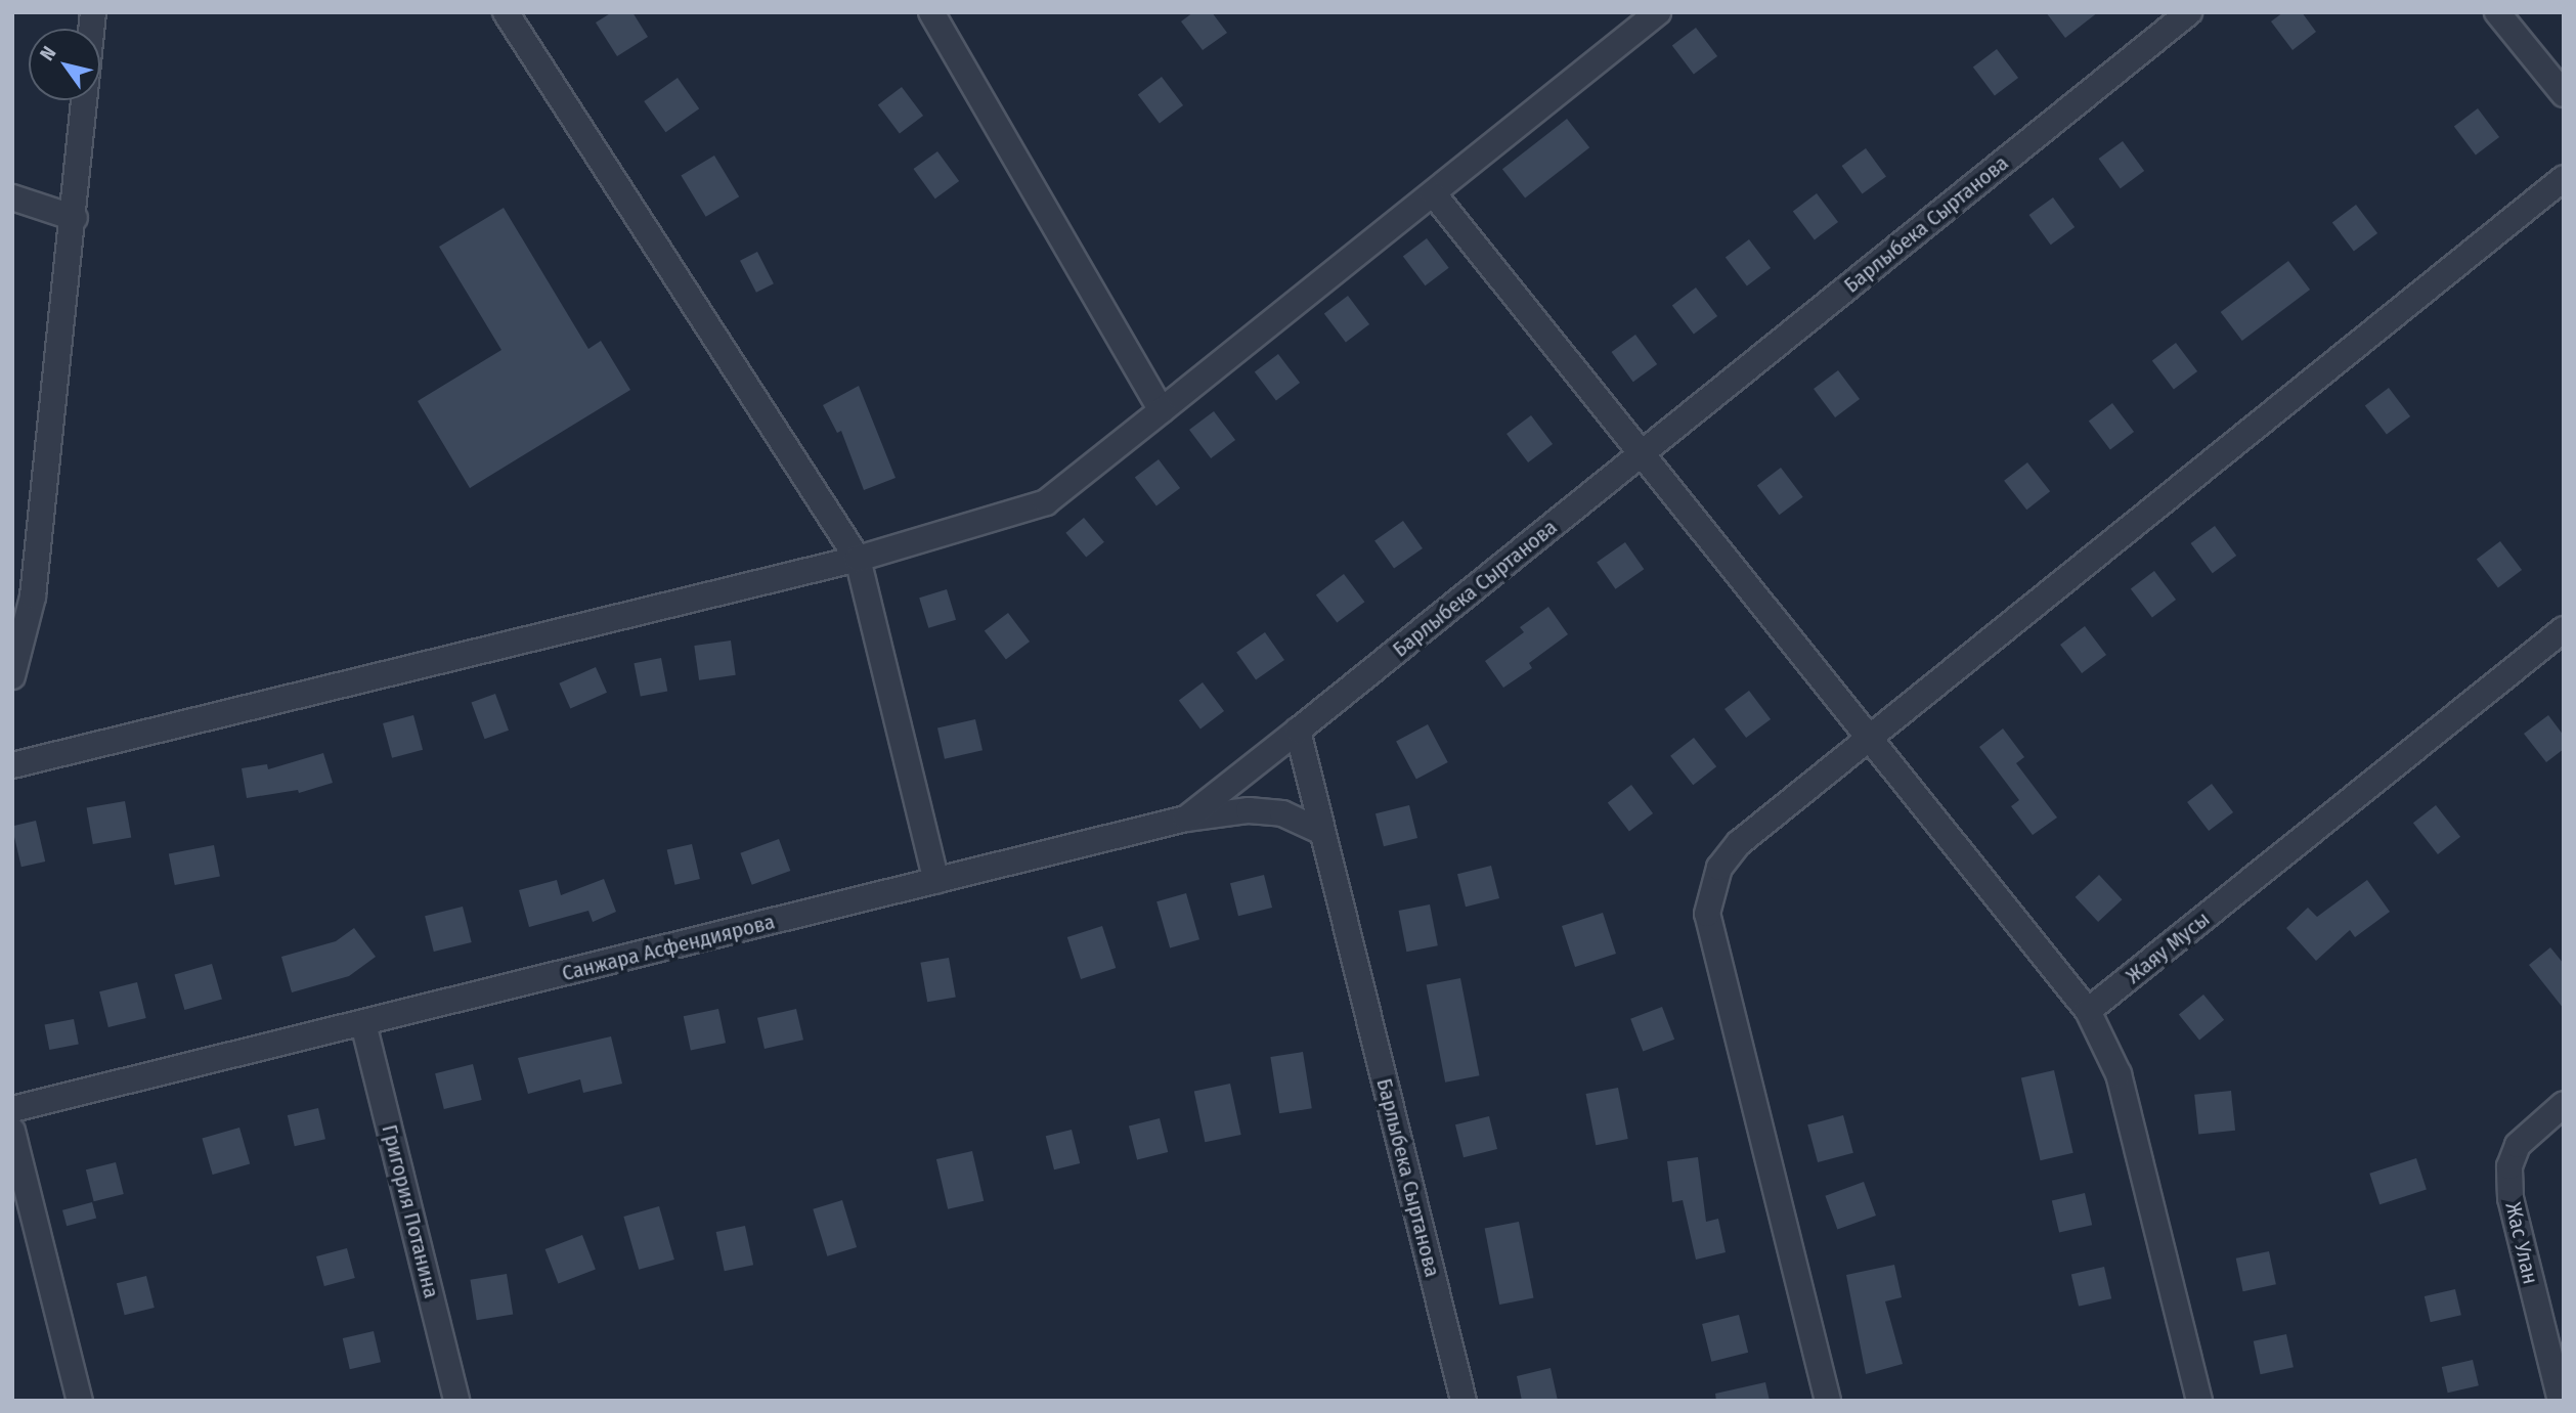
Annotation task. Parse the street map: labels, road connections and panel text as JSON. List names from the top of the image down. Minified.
{"streets":{"street":["Барлыбека Сыртанова","Санжара Асфендиярова","Жаяу Мусы","Григория Потанина","Жас Улан"]},"crossings":[["Барлыбека Сыртанова","Санжара Асфендиярова"],["Санжара Асфендиярова","Григория Потанина"]],"north":"top left"}
